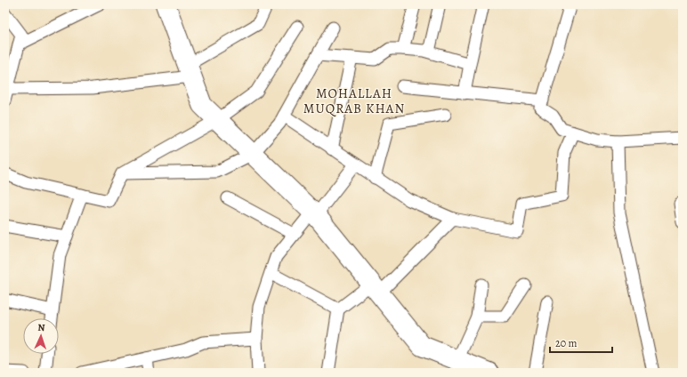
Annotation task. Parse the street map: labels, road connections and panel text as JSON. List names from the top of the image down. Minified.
{"districts":["MOHALLAH MUQRAB KHAN"],"scale_bar":"20 m","north":"top"}
